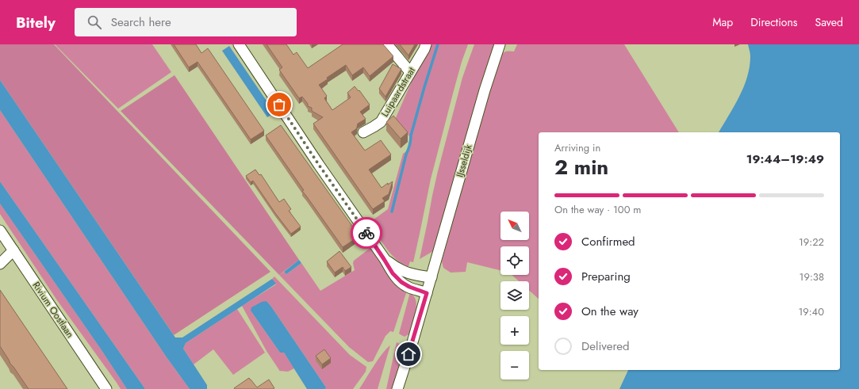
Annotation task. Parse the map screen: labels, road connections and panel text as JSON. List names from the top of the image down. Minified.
{"streets":{"street":["Luipaardstraat","IJsseldijk","Rivium Oostlaan"]},"north":"top left","page":{"header":"Bitely","search":"Search here","nav":["Map","Directions","Saved"],"heading":["2 min","Arriving in","19:44–19:49"],"bar":"On the way · 100 m","map_buttons":["+","−"],"list":[["Confirmed","19:22"],["Preparing","19:38"],["On the way","19:40"],"Delivered"]}}
